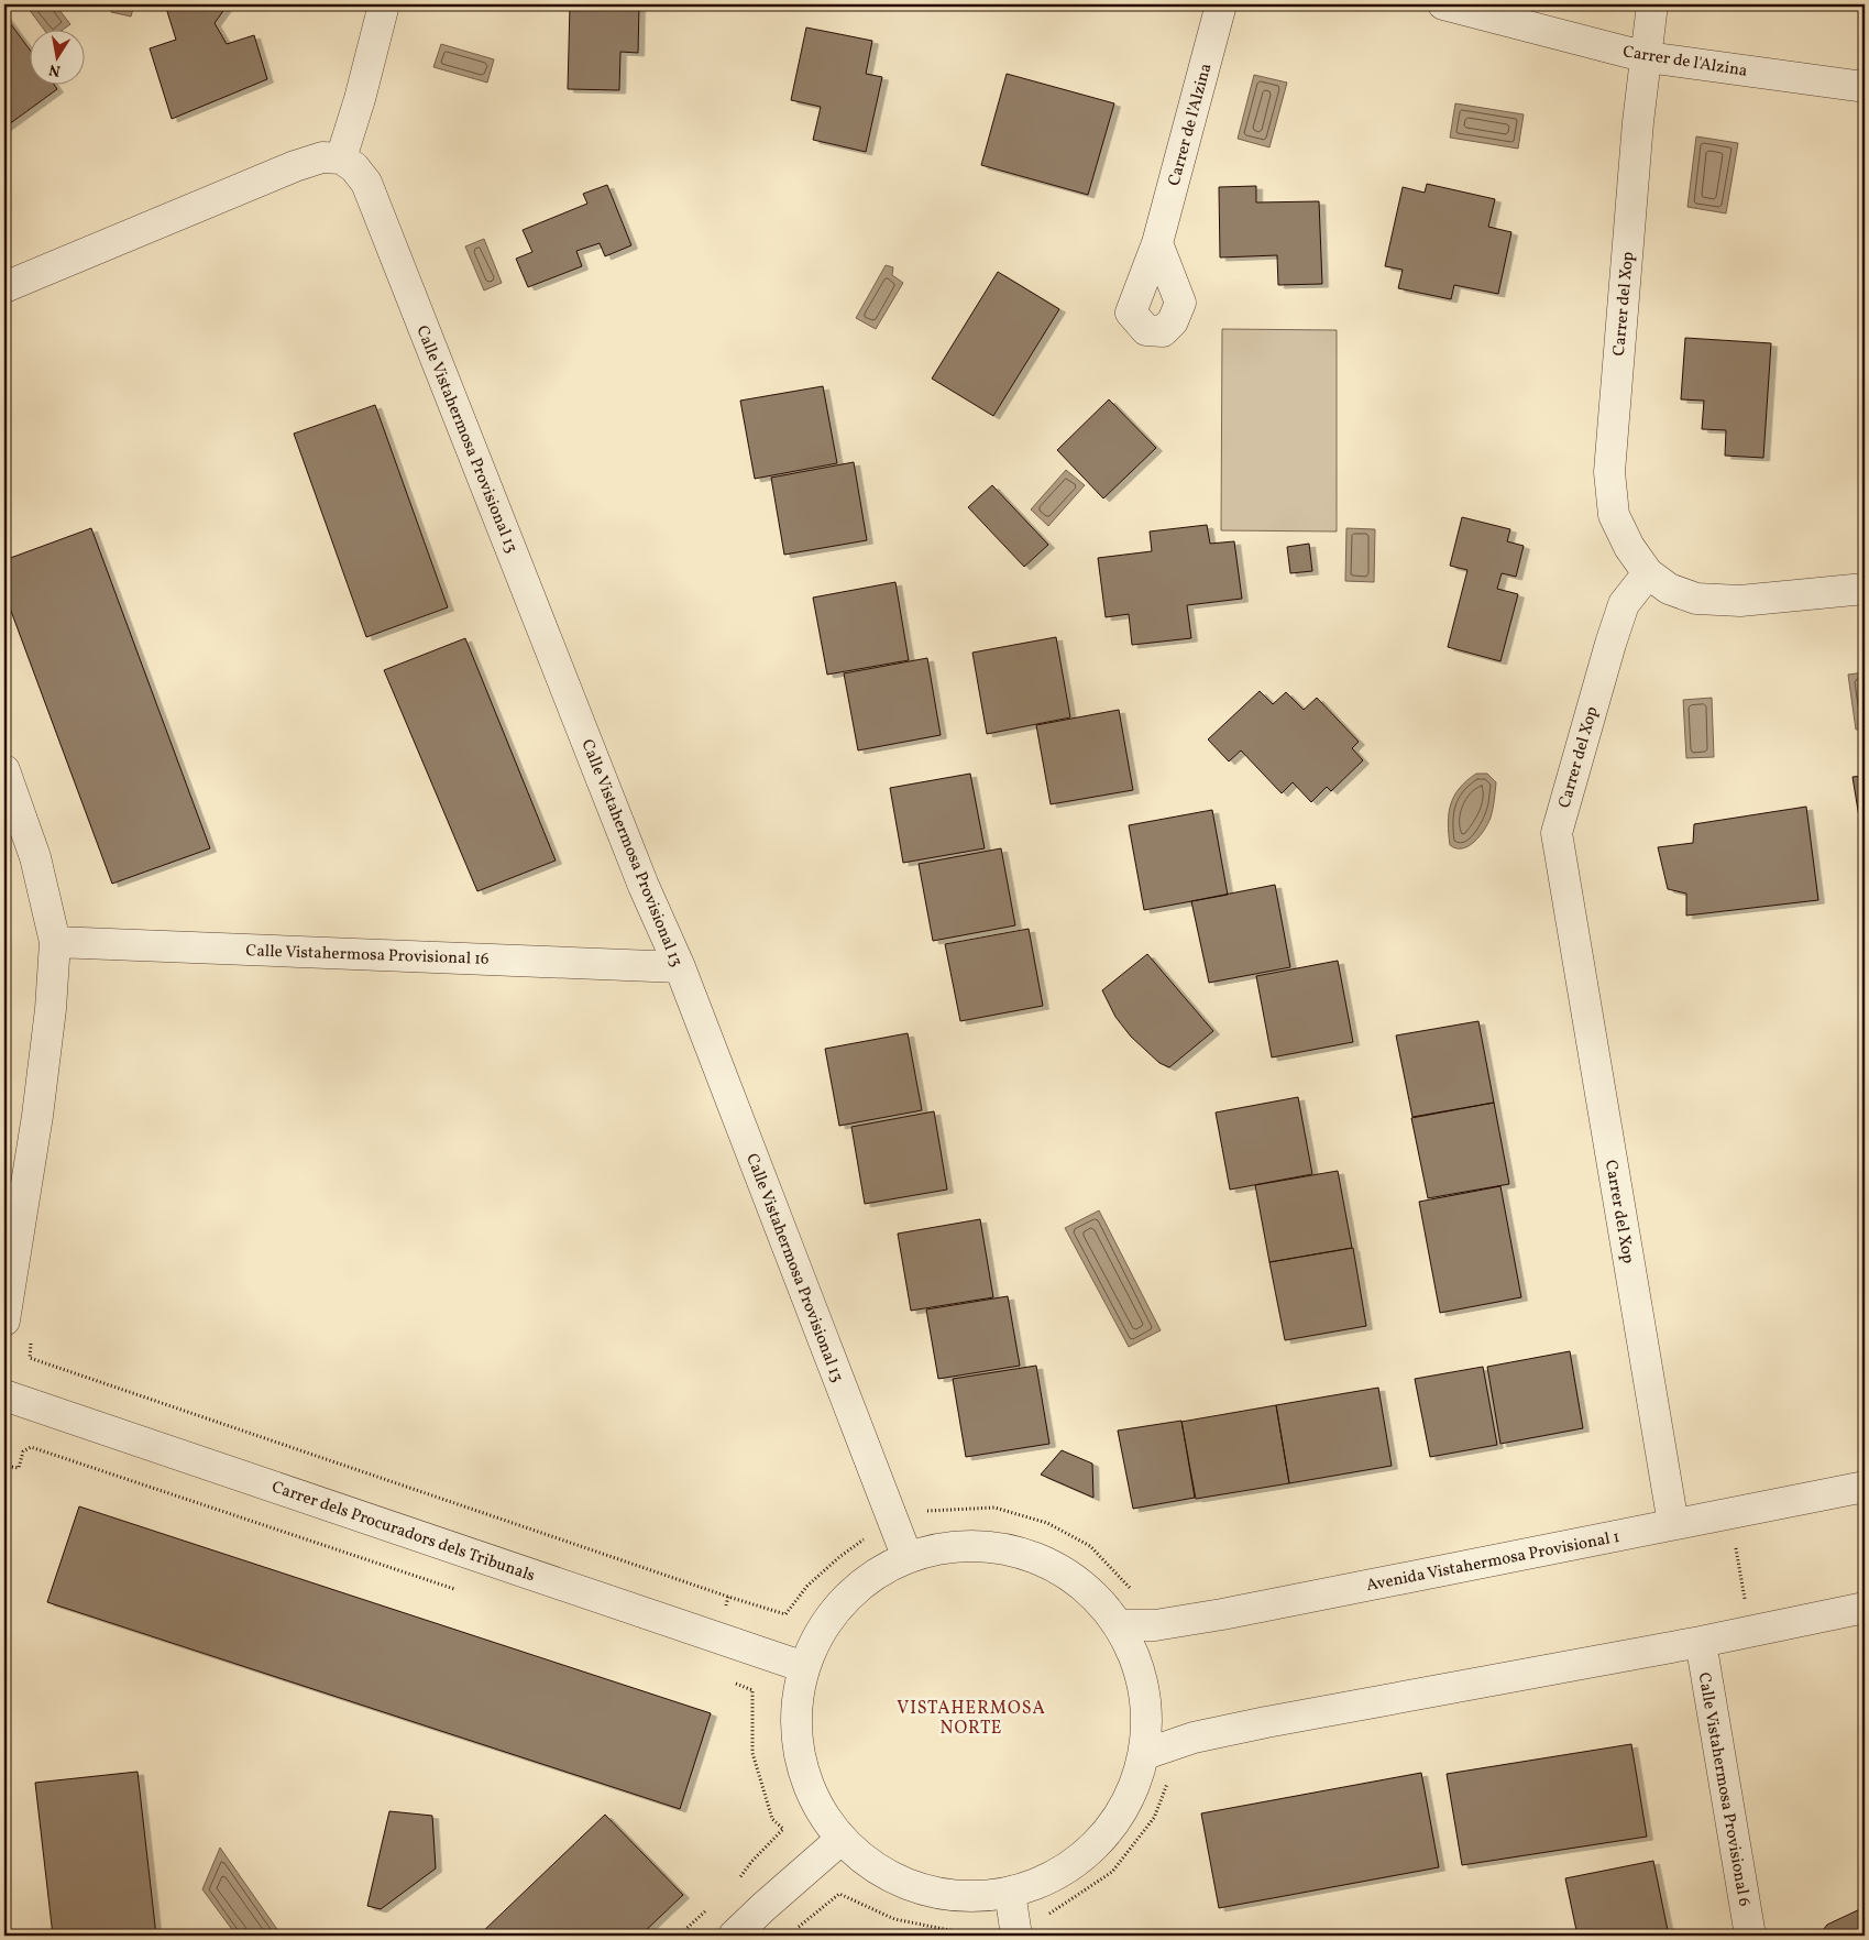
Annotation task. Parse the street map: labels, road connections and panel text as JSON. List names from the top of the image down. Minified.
{"streets":{"street":["Carrer de l'Alzina","Carrer del Xop","Calle Vistahermosa Provisional 13","Calle Vistahermosa Provisional 16","Carrer dels Procuradors dels Tribunals","Avenida Vistahermosa Provisional 1","Calle Vistahermosa Provisional 6"]},"crossings":[["Carrer de l'Alzina","Carrer del Xop"],["Carrer del Xop","Avenida Vistahermosa Provisional 1"],["Calle Vistahermosa Provisional 13","Calle Vistahermosa Provisional 16"]],"districts":["VISTAHERMOSA NORTE"],"north":"bottom"}
